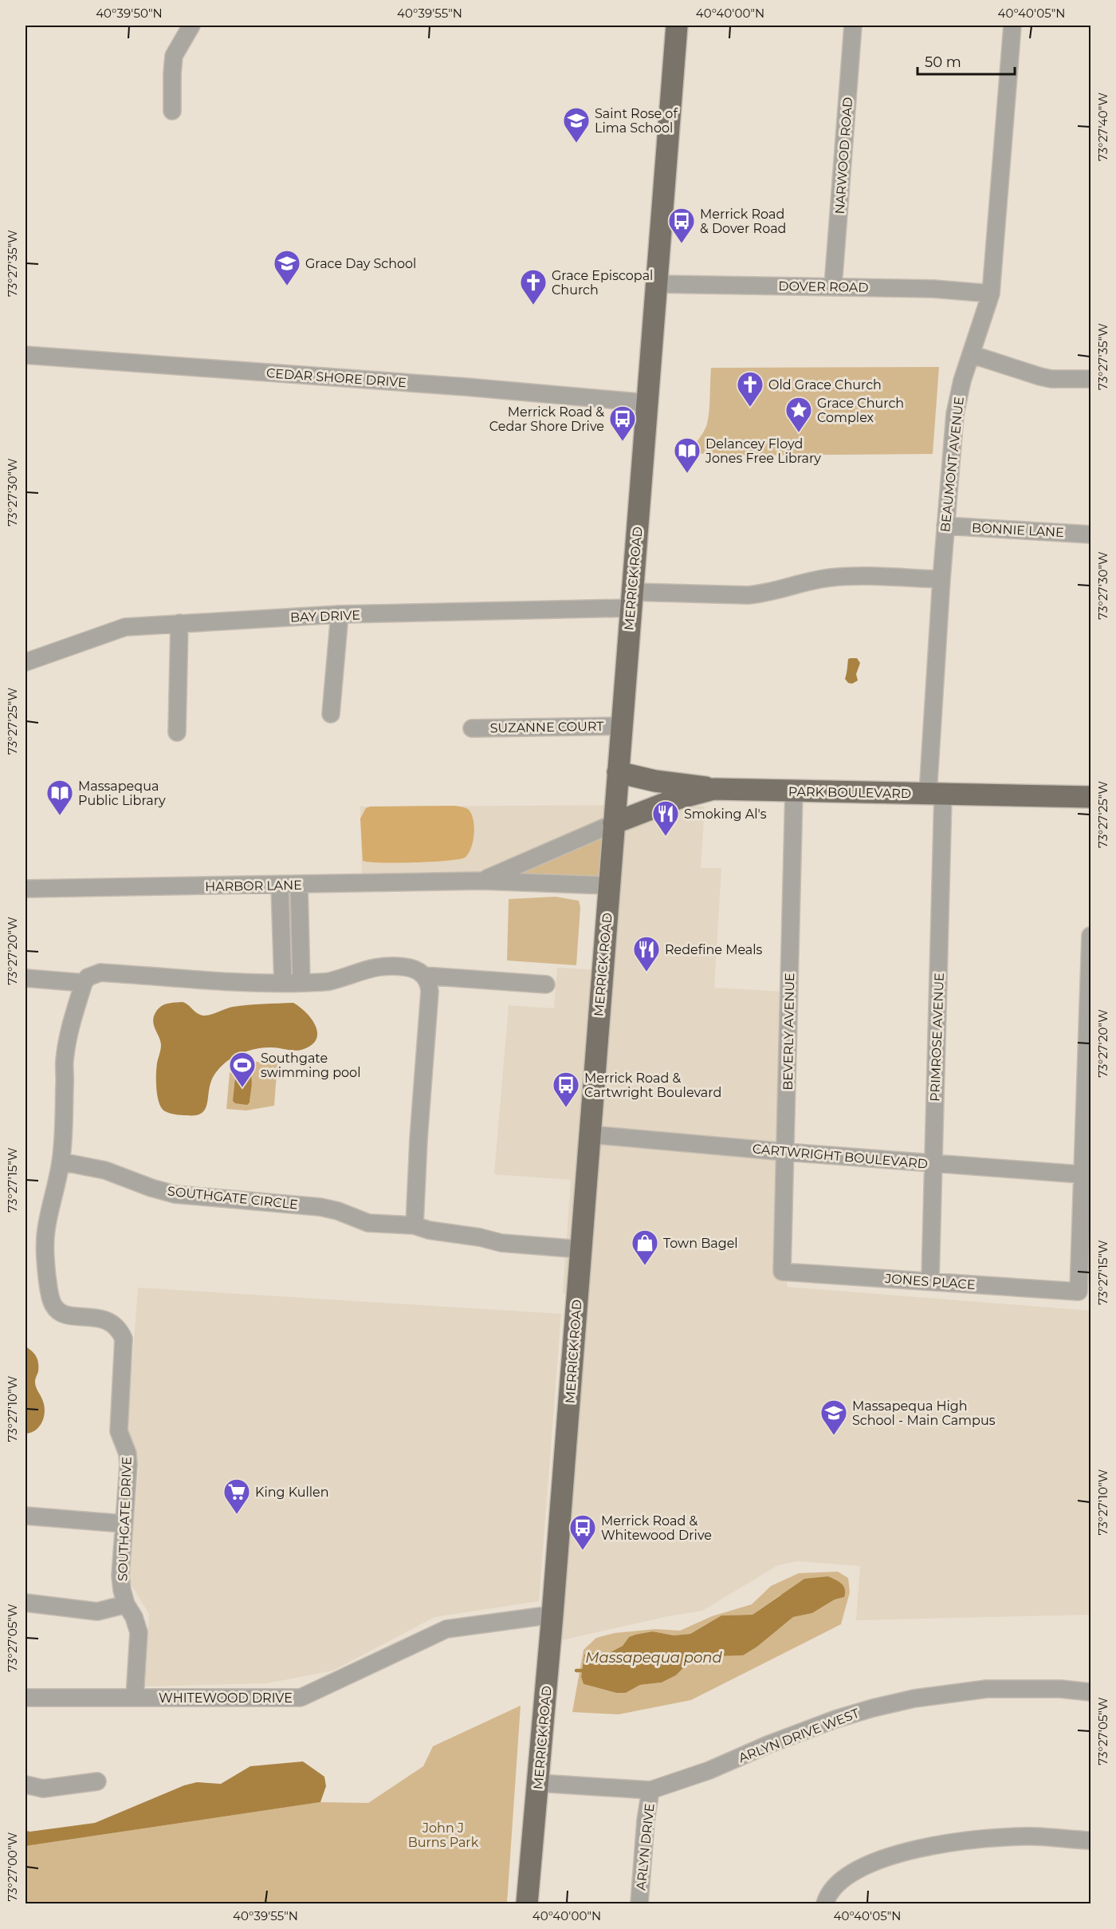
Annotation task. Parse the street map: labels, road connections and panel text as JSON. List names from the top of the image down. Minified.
{"streets":{"main road":["MERRICK ROAD","PARK BOULEVARD"],"street":["NARWOOD ROAD","DOVER ROAD","CEDAR SHORE DRIVE","BEAUMONT AVENUE","BONNIE LANE","BAY DRIVE","SUZANNE COURT","HARBOR LANE","BEVERLY AVENUE","PRIMROSE AVENUE","CARTWRIGHT BOULEVARD","SOUTHGATE CIRCLE","JONES PLACE","SOUTHGATE DRIVE","WHITEWOOD DRIVE","ARLYN DRIVE WEST","ARLYN DRIVE"]},"crossings":[["NARWOOD ROAD","DOVER ROAD"],["DOVER ROAD","BEAUMONT AVENUE"],["DOVER ROAD","MERRICK ROAD"],["CEDAR SHORE DRIVE","MERRICK ROAD"],["BEAUMONT AVENUE","BONNIE LANE"],["BEAUMONT AVENUE","BAY DRIVE"],["BEAUMONT AVENUE","PARK BOULEVARD"],["BEAUMONT AVENUE","PRIMROSE AVENUE"],["MERRICK ROAD","BAY DRIVE"],["MERRICK ROAD","SUZANNE COURT"],["MERRICK ROAD","PARK BOULEVARD"],["MERRICK ROAD","HARBOR LANE"],["MERRICK ROAD","CARTWRIGHT BOULEVARD"],["MERRICK ROAD","SOUTHGATE CIRCLE"],["MERRICK ROAD","WHITEWOOD DRIVE"],["MERRICK ROAD","ARLYN DRIVE WEST"],["PARK BOULEVARD","HARBOR LANE"],["PARK BOULEVARD","BEVERLY AVENUE"],["PARK BOULEVARD","PRIMROSE AVENUE"],["BEVERLY AVENUE","CARTWRIGHT BOULEVARD"],["BEVERLY AVENUE","JONES PLACE"],["PRIMROSE AVENUE","CARTWRIGHT BOULEVARD"],["PRIMROSE AVENUE","JONES PLACE"],["CARTWRIGHT BOULEVARD","JONES PLACE"],["SOUTHGATE CIRCLE","SOUTHGATE DRIVE"],["SOUTHGATE DRIVE","WHITEWOOD DRIVE"],["ARLYN DRIVE WEST","ARLYN DRIVE"]],"water":["Massapequa pond"],"parks":["John J Burns Park"],"places":{"school or university":["Saint Rose of Lima School","Grace Day School","Massapequa High School - Main Campus"],"bus stop":["Merrick Road & Dover Road","Merrick Road & Cedar Shore Drive","Merrick Road & Cartwright Boulevard","Merrick Road & Whitewood Drive"],"church":["Grace Episcopal Church","Old Grace Church"],"place":["Grace Church Complex"],"library":["Delancey Floyd Jones Free Library","Massapequa Public Library"],"restaurant":["Smoking Al's","Redefine Meals"],"sports":["Southgate swimming pool"],"shop":["Town Bagel"],"supermarket":["King Kullen"]},"scale_bar":"50 m","coordinates":["40°39'50\"N","40°39'55\"N","40°40'00\"N","40°40'05\"N","73°27'40\"W","73°27'35\"W","73°27'30\"W","73°27'25\"W","73°27'20\"W","73°27'15\"W","73°27'10\"W","73°27'05\"W","73°27'00\"W"]}
